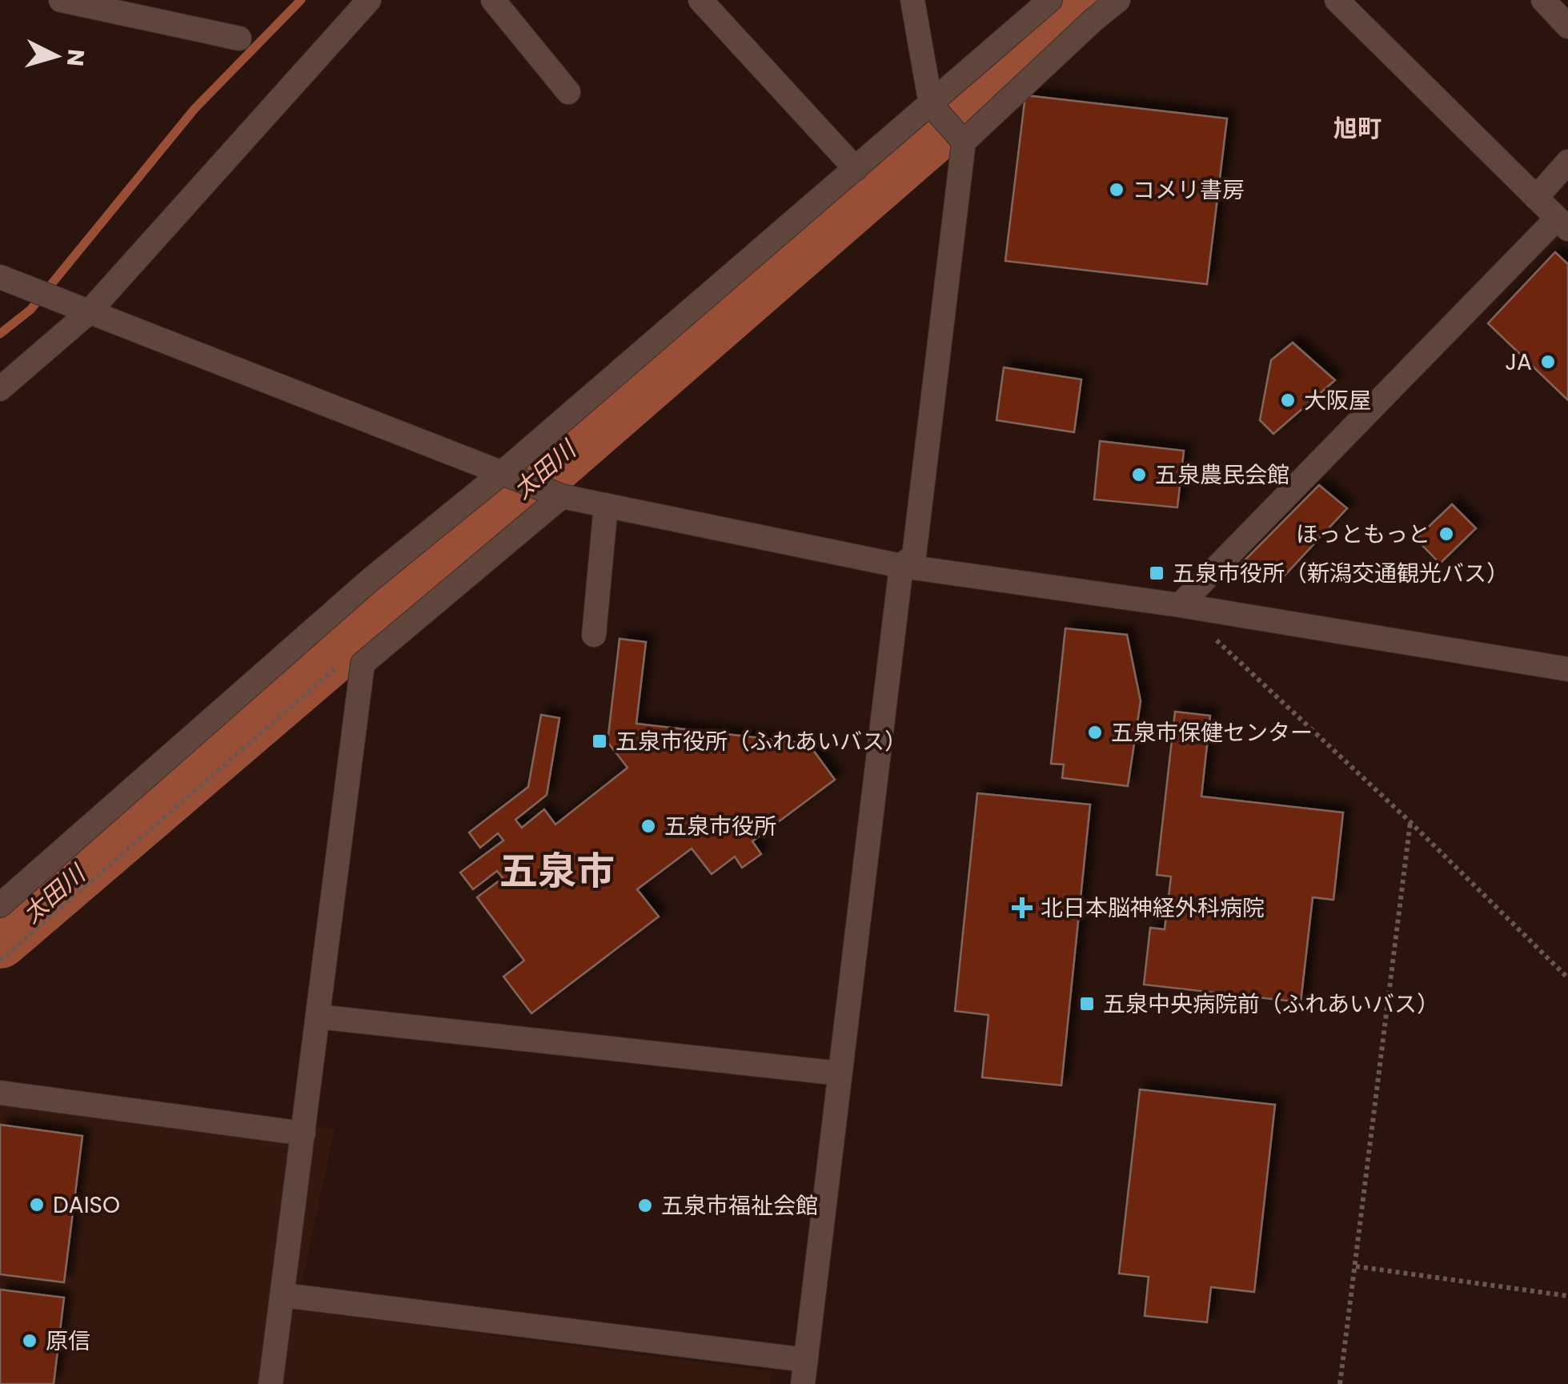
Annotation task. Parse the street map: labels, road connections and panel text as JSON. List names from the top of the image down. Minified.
{"districts":["旭町","五泉市"],"water":["太田川"],"places":{"other":["コメリ書房","JA","大阪屋","五泉農民会館","ほっともっと","五泉市保健センター","五泉市役所","DAISO","五泉市福祉会館","原信"],"transit":["五泉市役所（新潟交通観光バス）","五泉市役所（ふれあいバス）","五泉中央病院前（ふれあいバス）"],"health":["北日本脳神経外科病院"]},"north":"right"}
